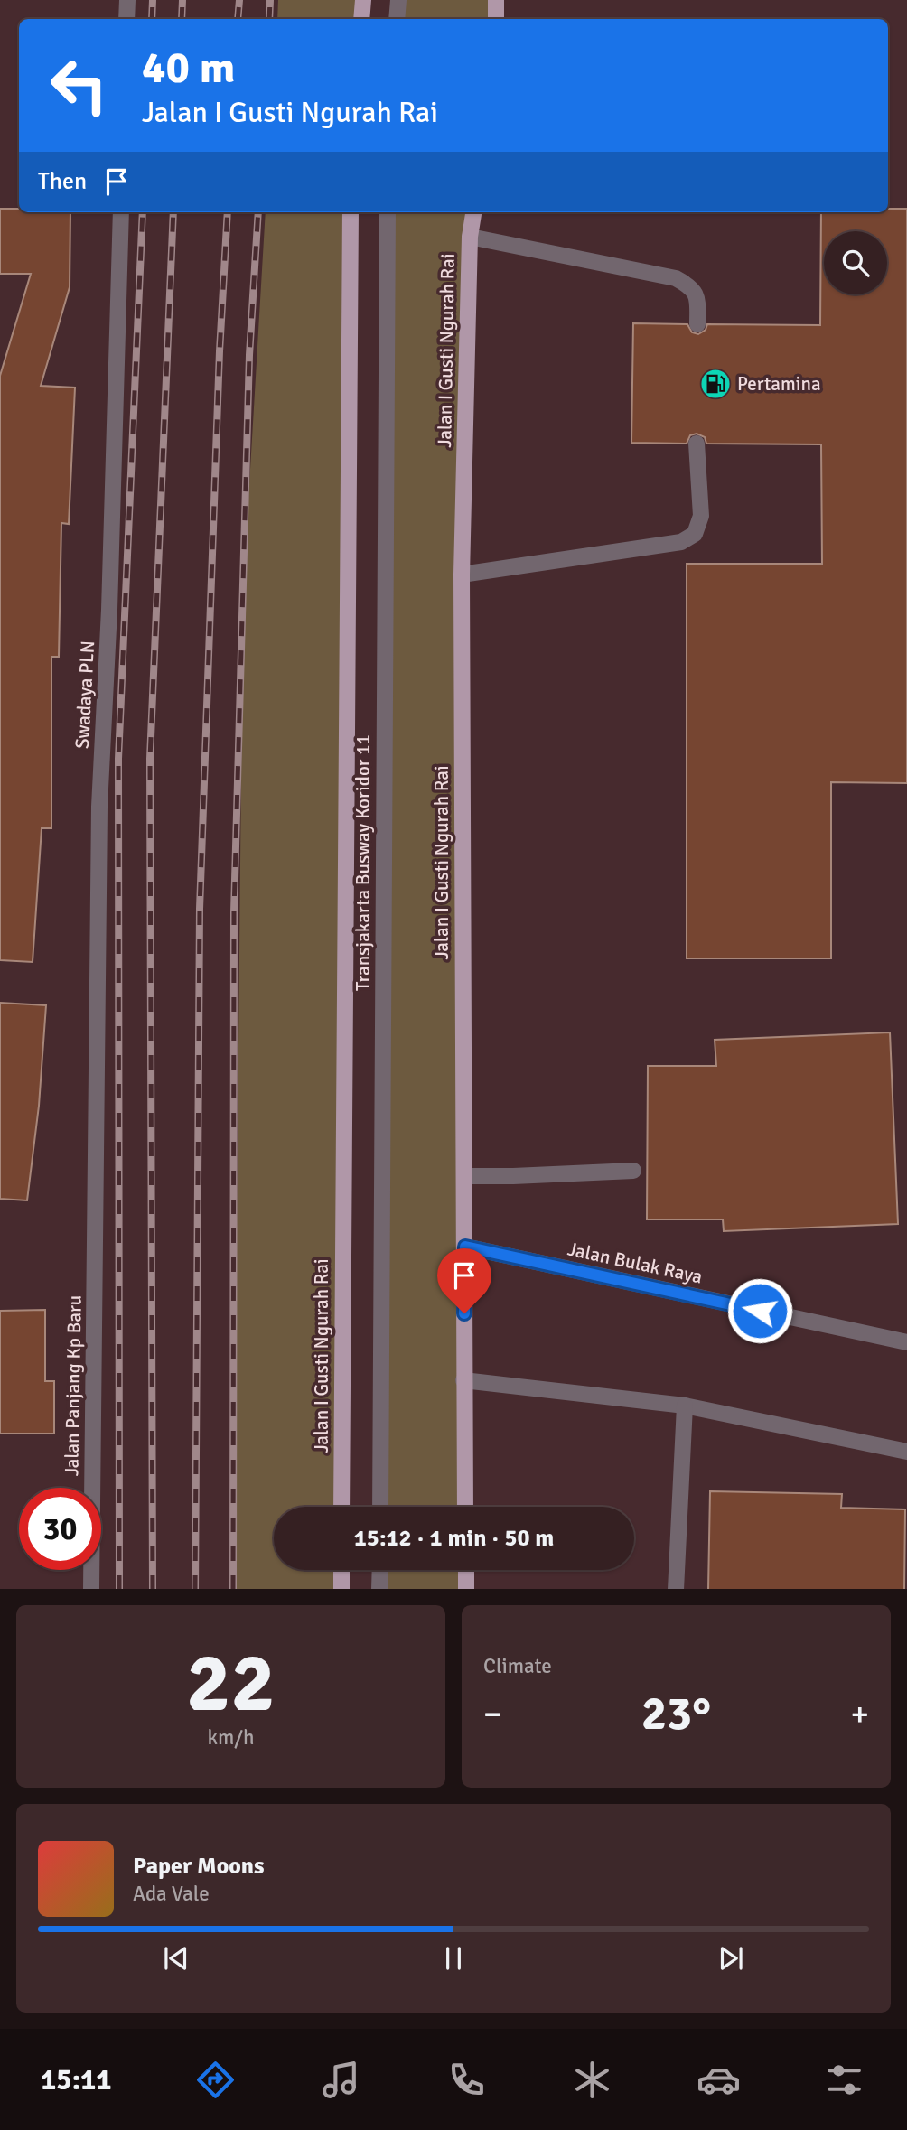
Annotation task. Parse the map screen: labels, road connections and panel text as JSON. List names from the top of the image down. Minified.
{"streets":{"main road":["Jalan I Gusti Ngurah Rai"],"street":["Swadaya PLN","Transjakarta Busway Koridor 11","Jalan Bulak Raya","Jalan Panjang Kp Baru"]},"crossings":[["Jalan I Gusti Ngurah Rai","Jalan Bulak Raya"],["Swadaya PLN","Jalan Panjang Kp Baru"]],"places":{"fuel station":["Pertamina"]},"page":{"turn":["40 m","Jalan I Gusti Ngurah Rai"],"then":"Then","limit":"30","trip":"15:12 · 1 min · 50 m","tile":[["22","km/h"],"Climate"],"heat":["−","23°","+"],"song":["Paper Moons","Ada Vale"],"tabs":"15:11"}}
